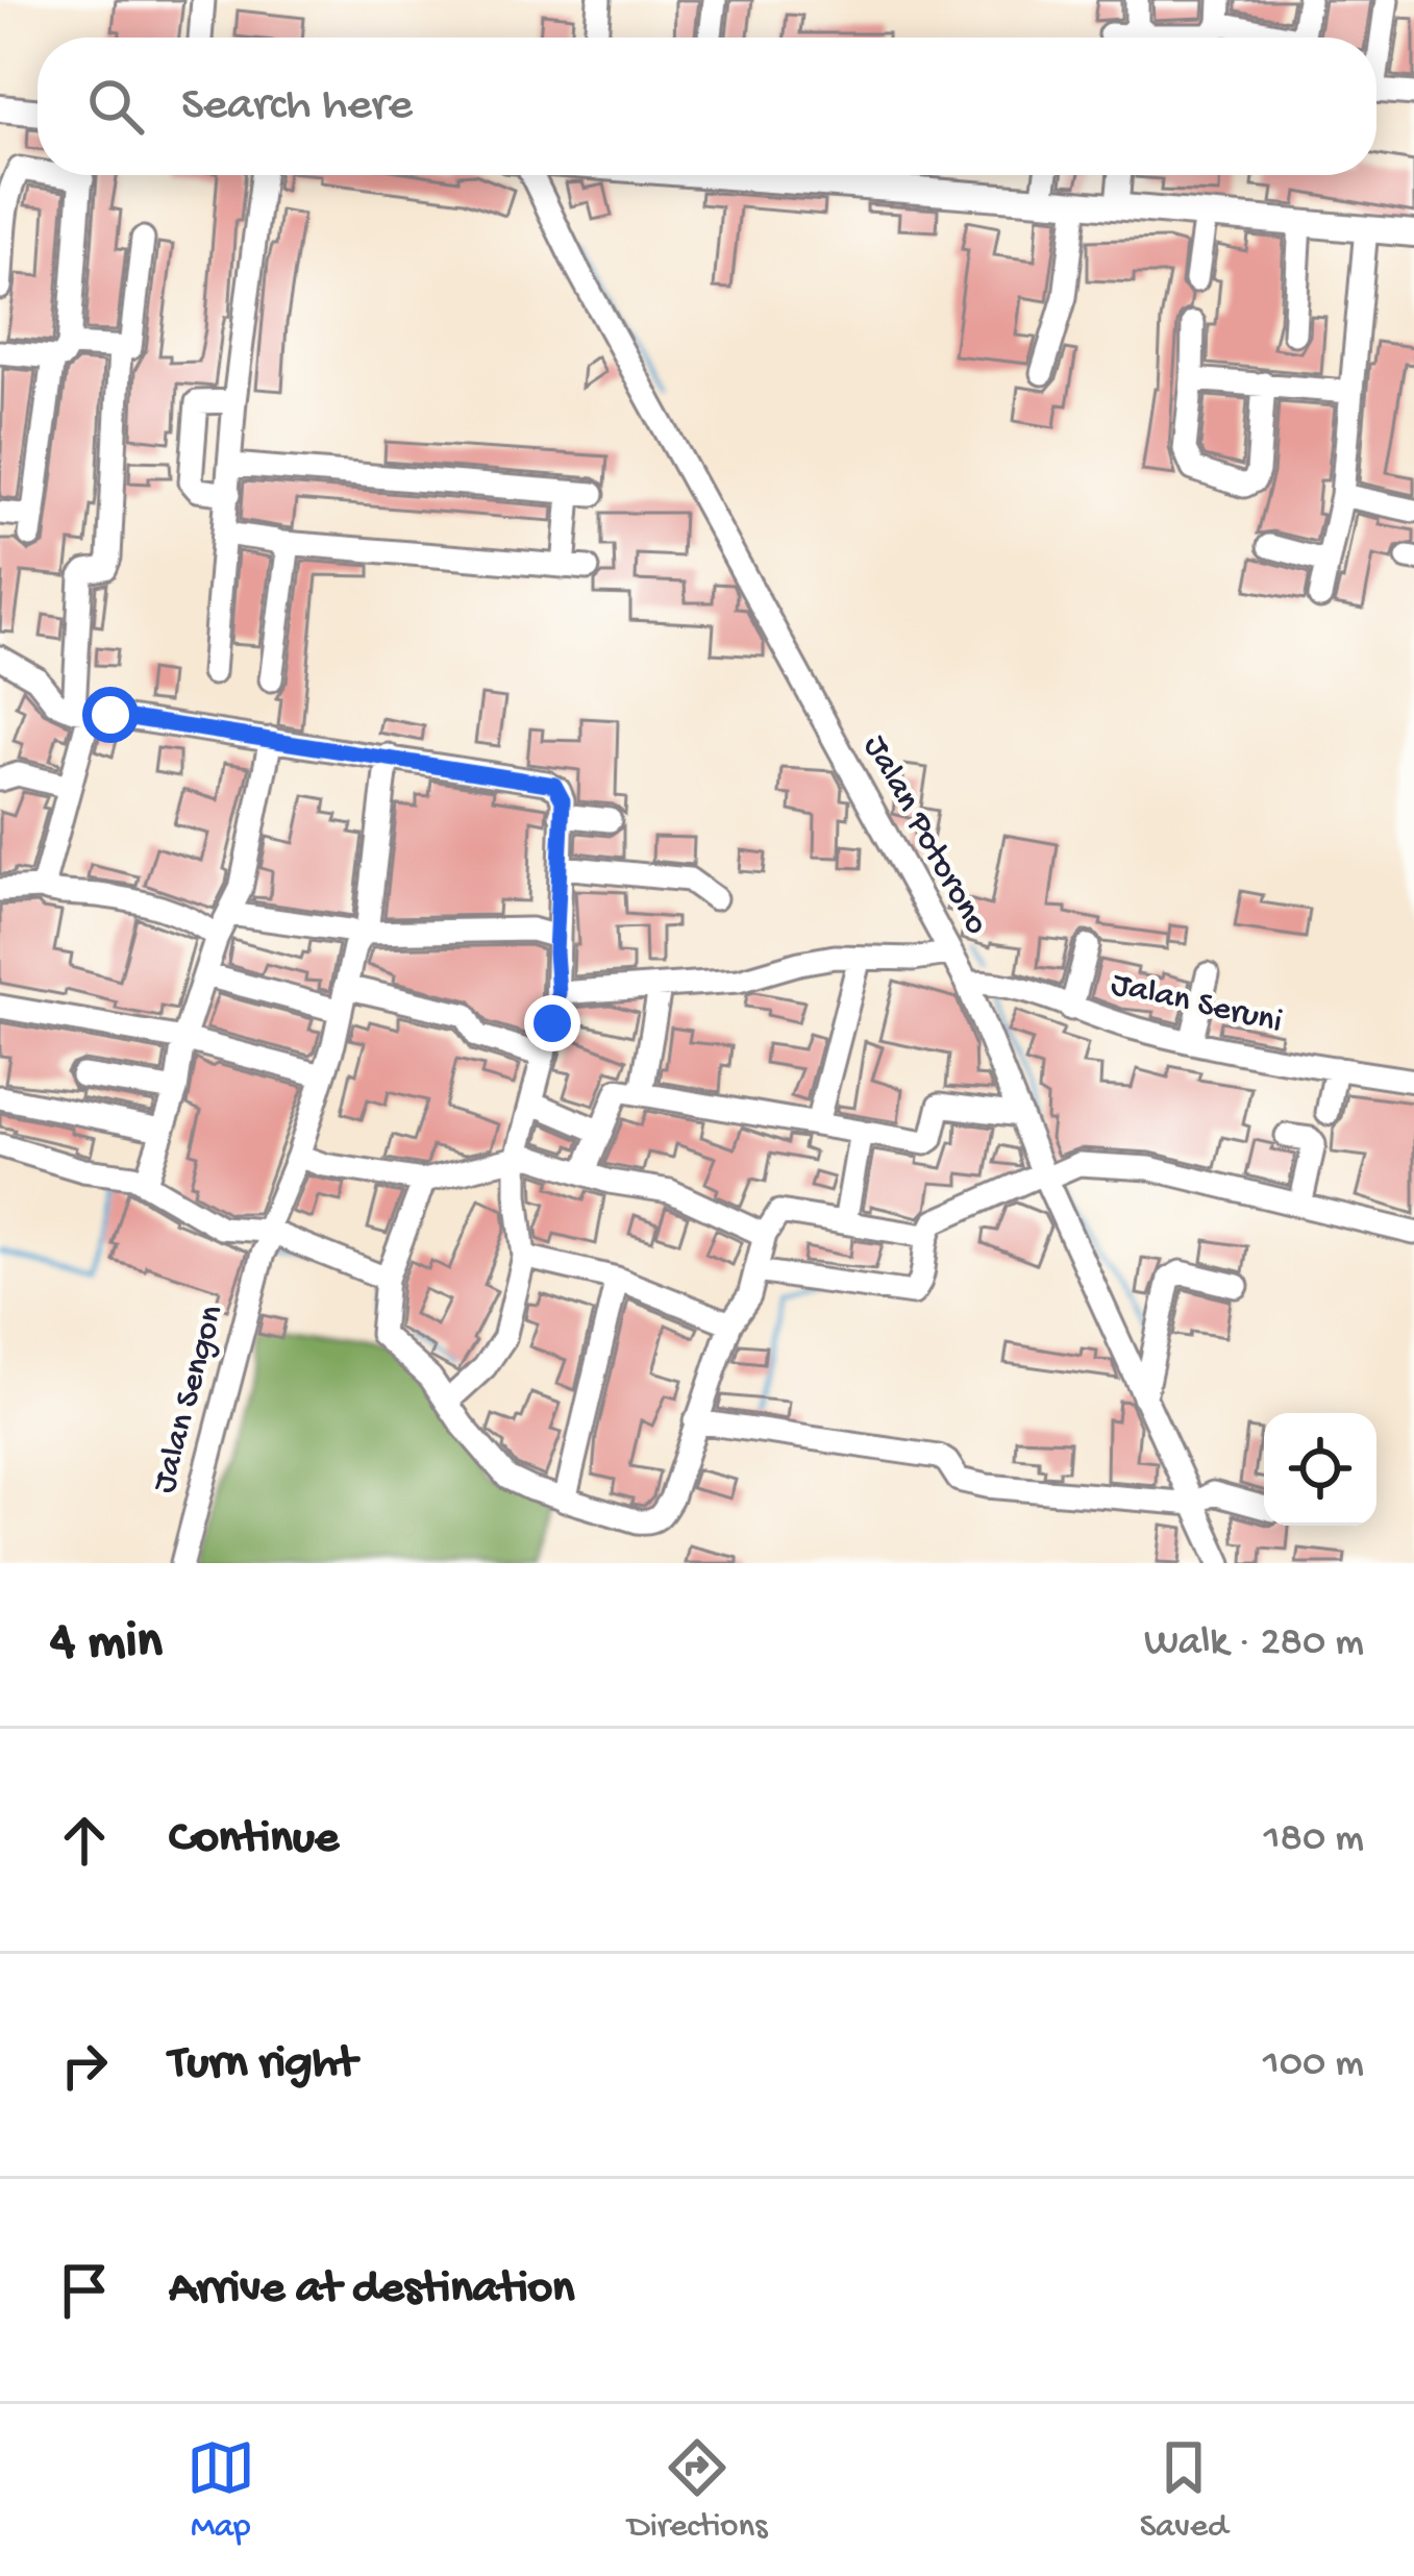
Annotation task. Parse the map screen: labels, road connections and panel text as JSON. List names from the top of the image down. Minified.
{"streets":{"street":["Jalan Potorono","Jalan Seruni","Jalan Sengon"]},"crossings":[["Jalan Potorono","Jalan Seruni"]],"page":{"search":"Search here","heading":["4 min","Walk · 280 m"],"list":[["Continue","180 m"],["Turn right","100 m"],"Arrive at destination"],"nav":["Map","Directions","Saved"]}}
